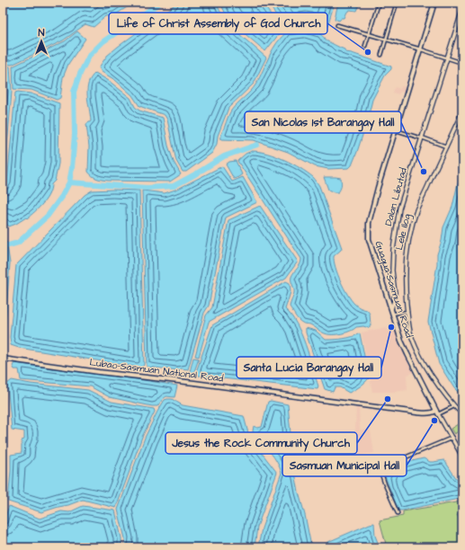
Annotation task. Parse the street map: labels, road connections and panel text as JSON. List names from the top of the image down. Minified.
{"streets":{"main road":["Guagua-Sasmuan Road","Lubao-Sasmuan National Road"],"street":["Dalan Libutad","Lele Ilog"]},"crossings":[["Dalan Libutad","Guagua-Sasmuan Road"],["Guagua-Sasmuan Road","Lubao-Sasmuan National Road"]],"places":["Life of Christ Assembly of God Church","San Nicolas 1st Barangay Hall","Santa Lucia Barangay Hall","Jesus the Rock Community Church","Sasmuan Municipal Hall"],"north":"top"}
